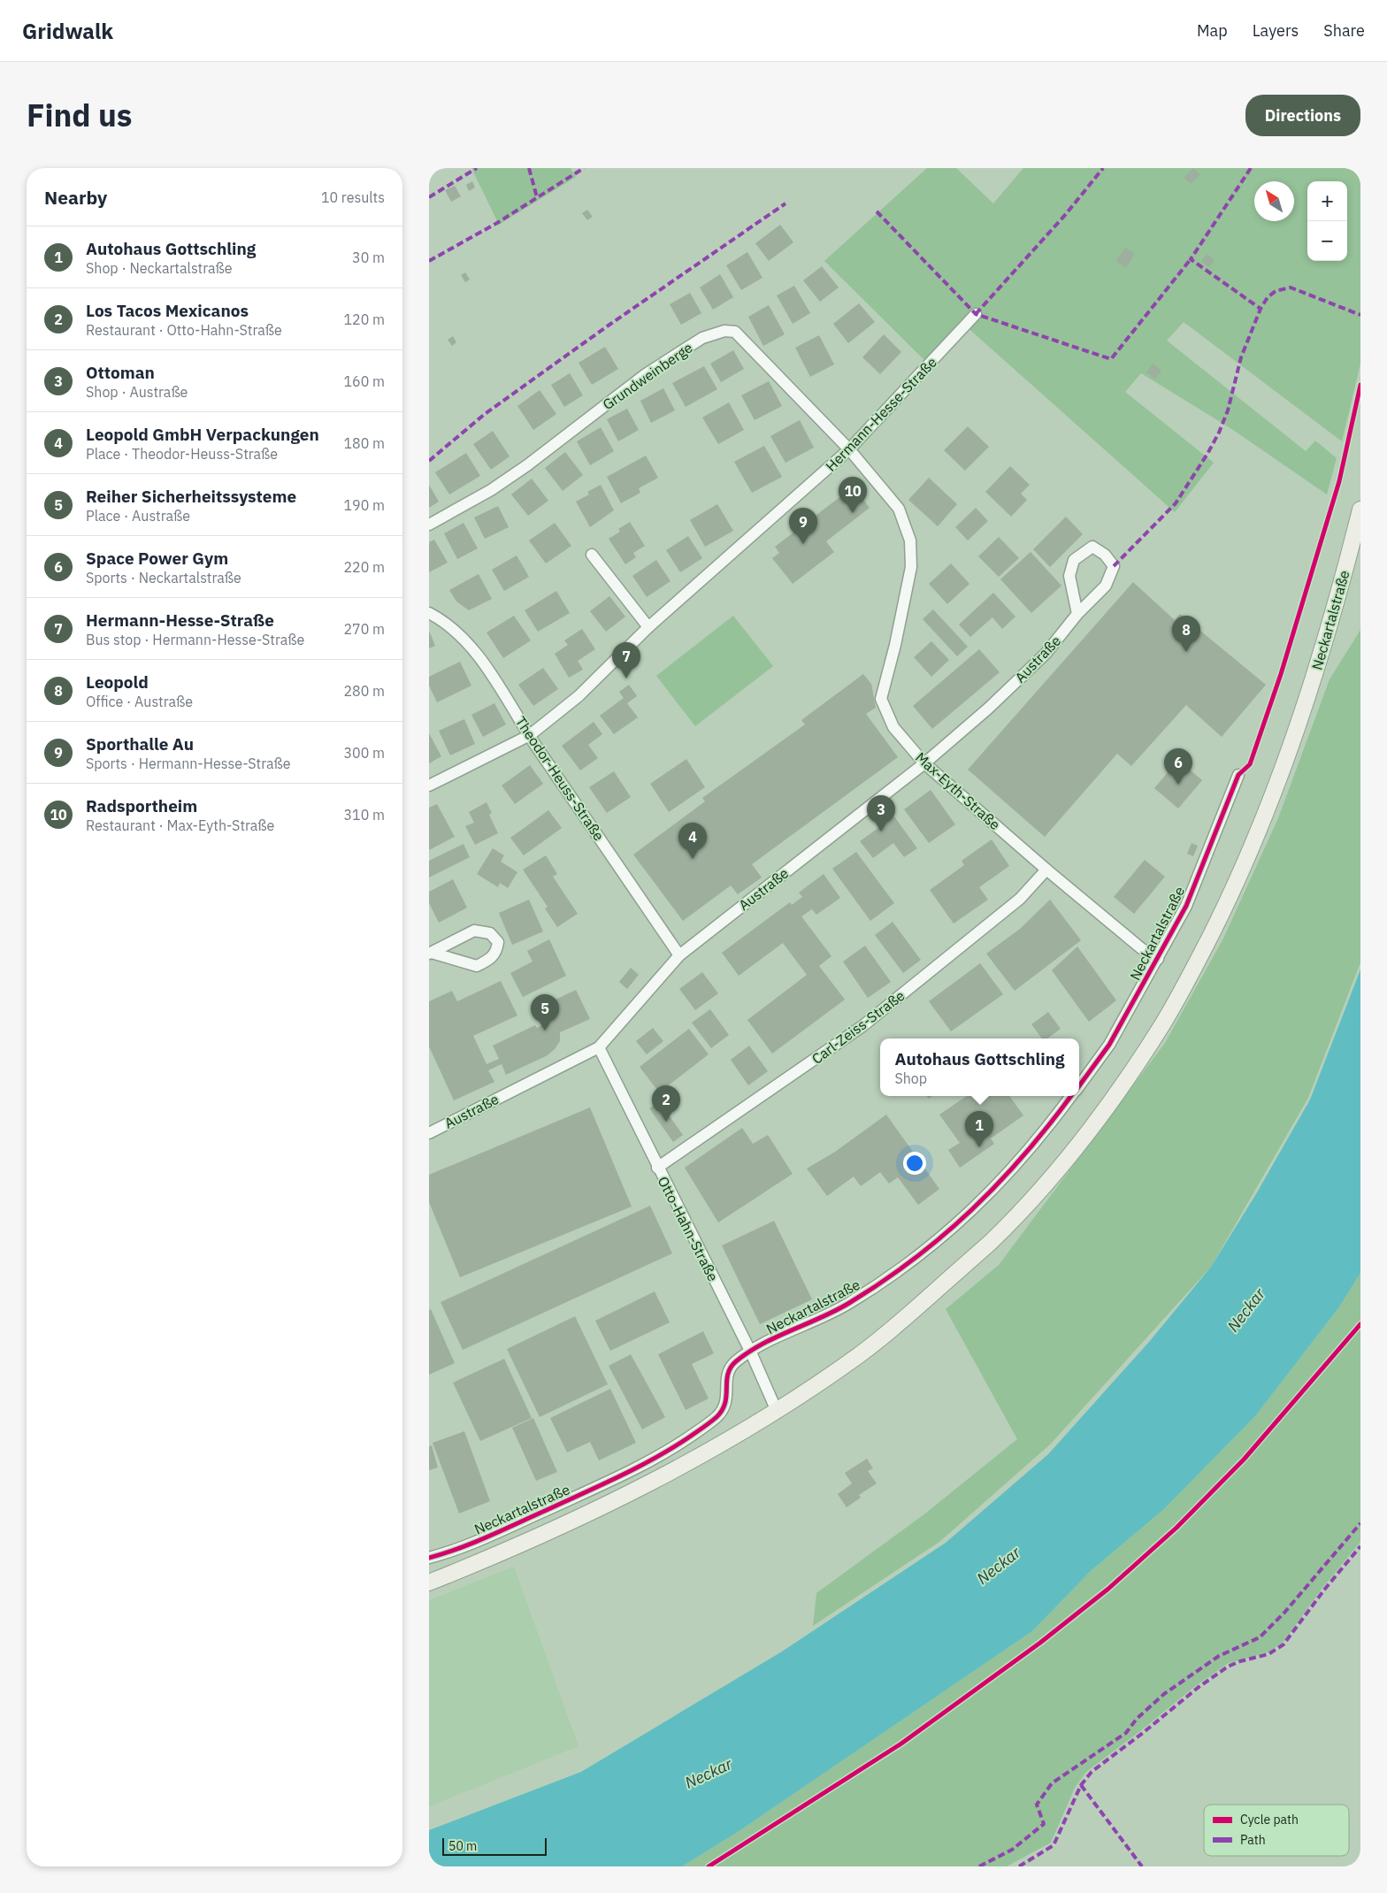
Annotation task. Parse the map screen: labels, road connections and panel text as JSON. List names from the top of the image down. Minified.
{"streets":{"main road":["Neckartalstraße"],"street":["Grundweinberge","Hermann-Hesse-Straße","Austraße","Theodor-Heuss-Straße","Max-Eyth-Straße","Carl-Zeiss-Straße","Otto-Hahn-Straße"]},"crossings":[["Grundweinberge","Hermann-Hesse-Straße"],["Grundweinberge","Max-Eyth-Straße"],["Hermann-Hesse-Straße","Theodor-Heuss-Straße"],["Hermann-Hesse-Straße","Max-Eyth-Straße"],["Neckartalstraße","Max-Eyth-Straße"],["Neckartalstraße","Otto-Hahn-Straße"],["Austraße","Theodor-Heuss-Straße"],["Austraße","Max-Eyth-Straße"],["Austraße","Otto-Hahn-Straße"],["Max-Eyth-Straße","Carl-Zeiss-Straße"],["Carl-Zeiss-Straße","Otto-Hahn-Straße"]],"water":["Neckar"],"legend":["Cycle path","Path"],"scale_bar":"50 m","north":"top left","page":{"header":"Gridwalk","nav":["Map","Layers","Share"],"title":"Find us","buttons":"Directions","heading":["Nearby","10 results"],"map_buttons":["+","−"],"list":[{"mark":"1","name":"Autohaus Gottschling","note":"Shop · Neckartalstraße","value":"30 m"},{"mark":"2","name":"Los Tacos Mexicanos","note":"Restaurant · Otto-Hahn-Straße","value":"120 m"},{"mark":"3","name":"Ottoman","note":"Shop · Austraße","value":"160 m"},{"mark":"4","name":"Leopold GmbH Verpackungen","note":"Place · Theodor-Heuss-Straße","value":"180 m"},{"mark":"5","name":"Reiher Sicherheitssysteme","note":"Place · Austraße","value":"190 m"},{"mark":"6","name":"Space Power Gym","note":"Sports · Neckartalstraße","value":"220 m"},{"mark":"7","name":"Hermann-Hesse-Straße","note":"Bus stop · Hermann-Hesse-Straße","value":"270 m"},{"mark":"8","name":"Leopold","note":"Office · Austraße","value":"280 m"},{"mark":"9","name":"Sporthalle Au","note":"Sports · Hermann-Hesse-Straße","value":"300 m"},{"mark":"10","name":"Radsportheim","note":"Restaurant · Max-Eyth-Straße","value":"310 m"}],"pins":["10","9","8","7","6","3","4","5","2","1"],"popup":["Autohaus Gottschling","Shop"],"scale":"50 m"}}
